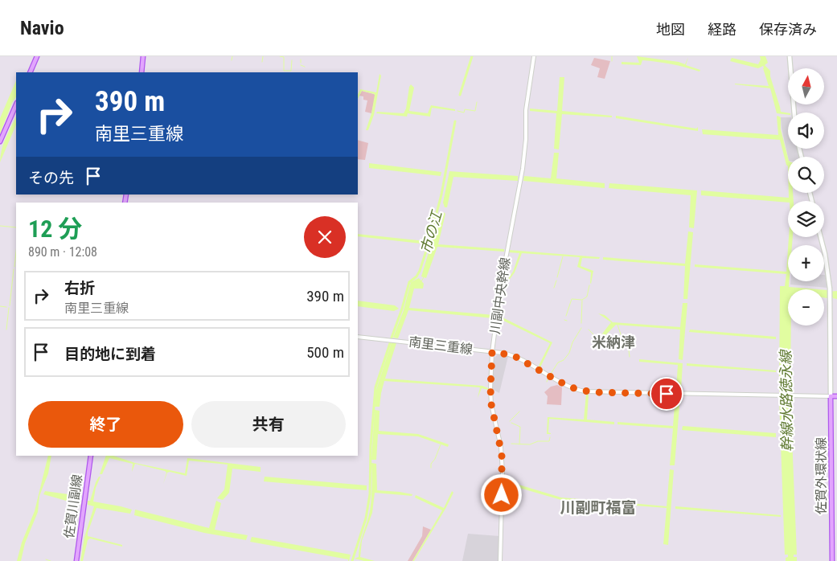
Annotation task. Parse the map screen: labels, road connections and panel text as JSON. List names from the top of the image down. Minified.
{"streets":{"main road":["佐賀外環状線","佐賀川副線"],"street":["川副中央幹線","南里三重線"]},"crossings":[["川副中央幹線","南里三重線"],["南里三重線","佐賀外環状線"]],"districts":["米納津","川副町福富"],"water":["市の江","幹線水路徳永線"],"north":"top","page":{"header":"Navio","nav":["地図","経路","保存済み"],"map_buttons":["+","−"],"turn":["390 m","南里三重線"],"then":"その先","heading":["12 分","890 m · 12:08"],"list":[{"name":"右折","note":"南里三重線","value":"390 m"},{"name":"目的地に到着","value":"500 m"}],"buttons":["終了","共有"]}}
